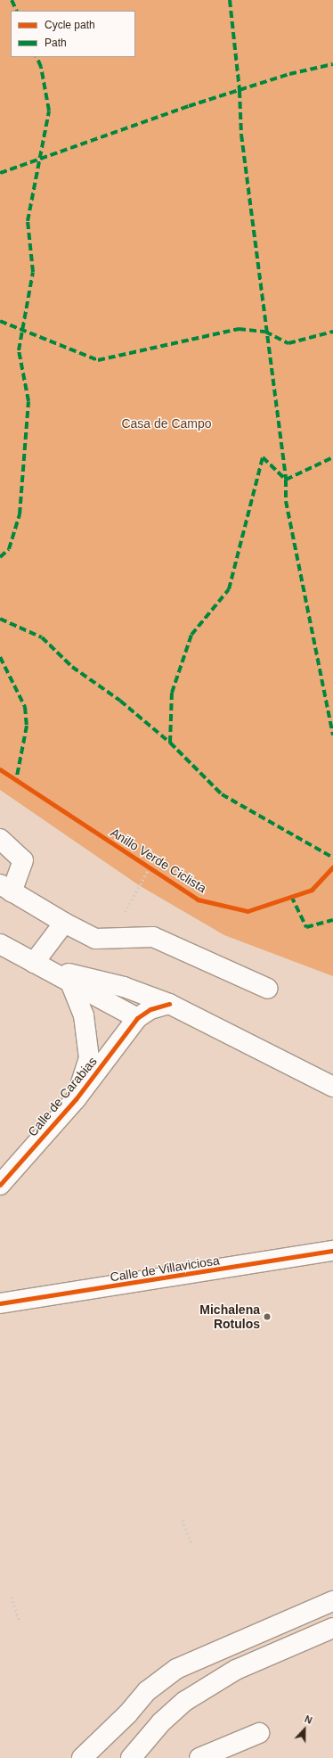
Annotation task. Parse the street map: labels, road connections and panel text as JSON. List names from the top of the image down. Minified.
{"streets":{"main road":["Calle de Carabias","Calle de Villaviciosa"],"cycle path":["Anillo Verde Ciclista"]},"parks":["Casa de Campo"],"places":["Michalena Rotulos"],"legend":["Cycle path","Path"],"north":"top"}
